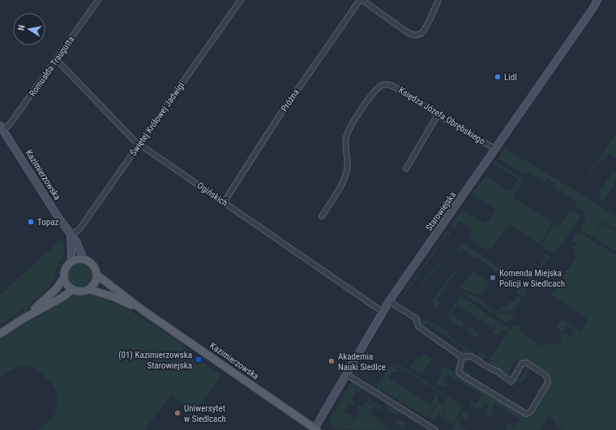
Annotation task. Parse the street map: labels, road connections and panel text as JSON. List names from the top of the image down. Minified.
{"streets":{"main road":["Kazimierzowska","Starowiejska"],"street":["Romualda Traugutta","Próżna","Księdza Józefa Obrębskiego","Świętej Królowej Jadwigi","Ogińskich"]},"crossings":[["Romualda Traugutta","Kazimierzowska"],["Romualda Traugutta","Ogińskich"],["Próżna","Ogińskich"],["Księdza Józefa Obrębskiego","Starowiejska"],["Świętej Królowej Jadwigi","Kazimierzowska"],["Świętej Królowej Jadwigi","Ogińskich"],["Kazimierzowska","Starowiejska"],["Ogińskich","Starowiejska"]],"places":{"other":["Lidl","Topaz","Komenda Miejska Policji w Siedlcach","Akademia Nauki Siedlce","Uniwersytet w Siedlcach"],"transit":["(01) Kazimierzowska Starowiejska"]},"north":"left"}
